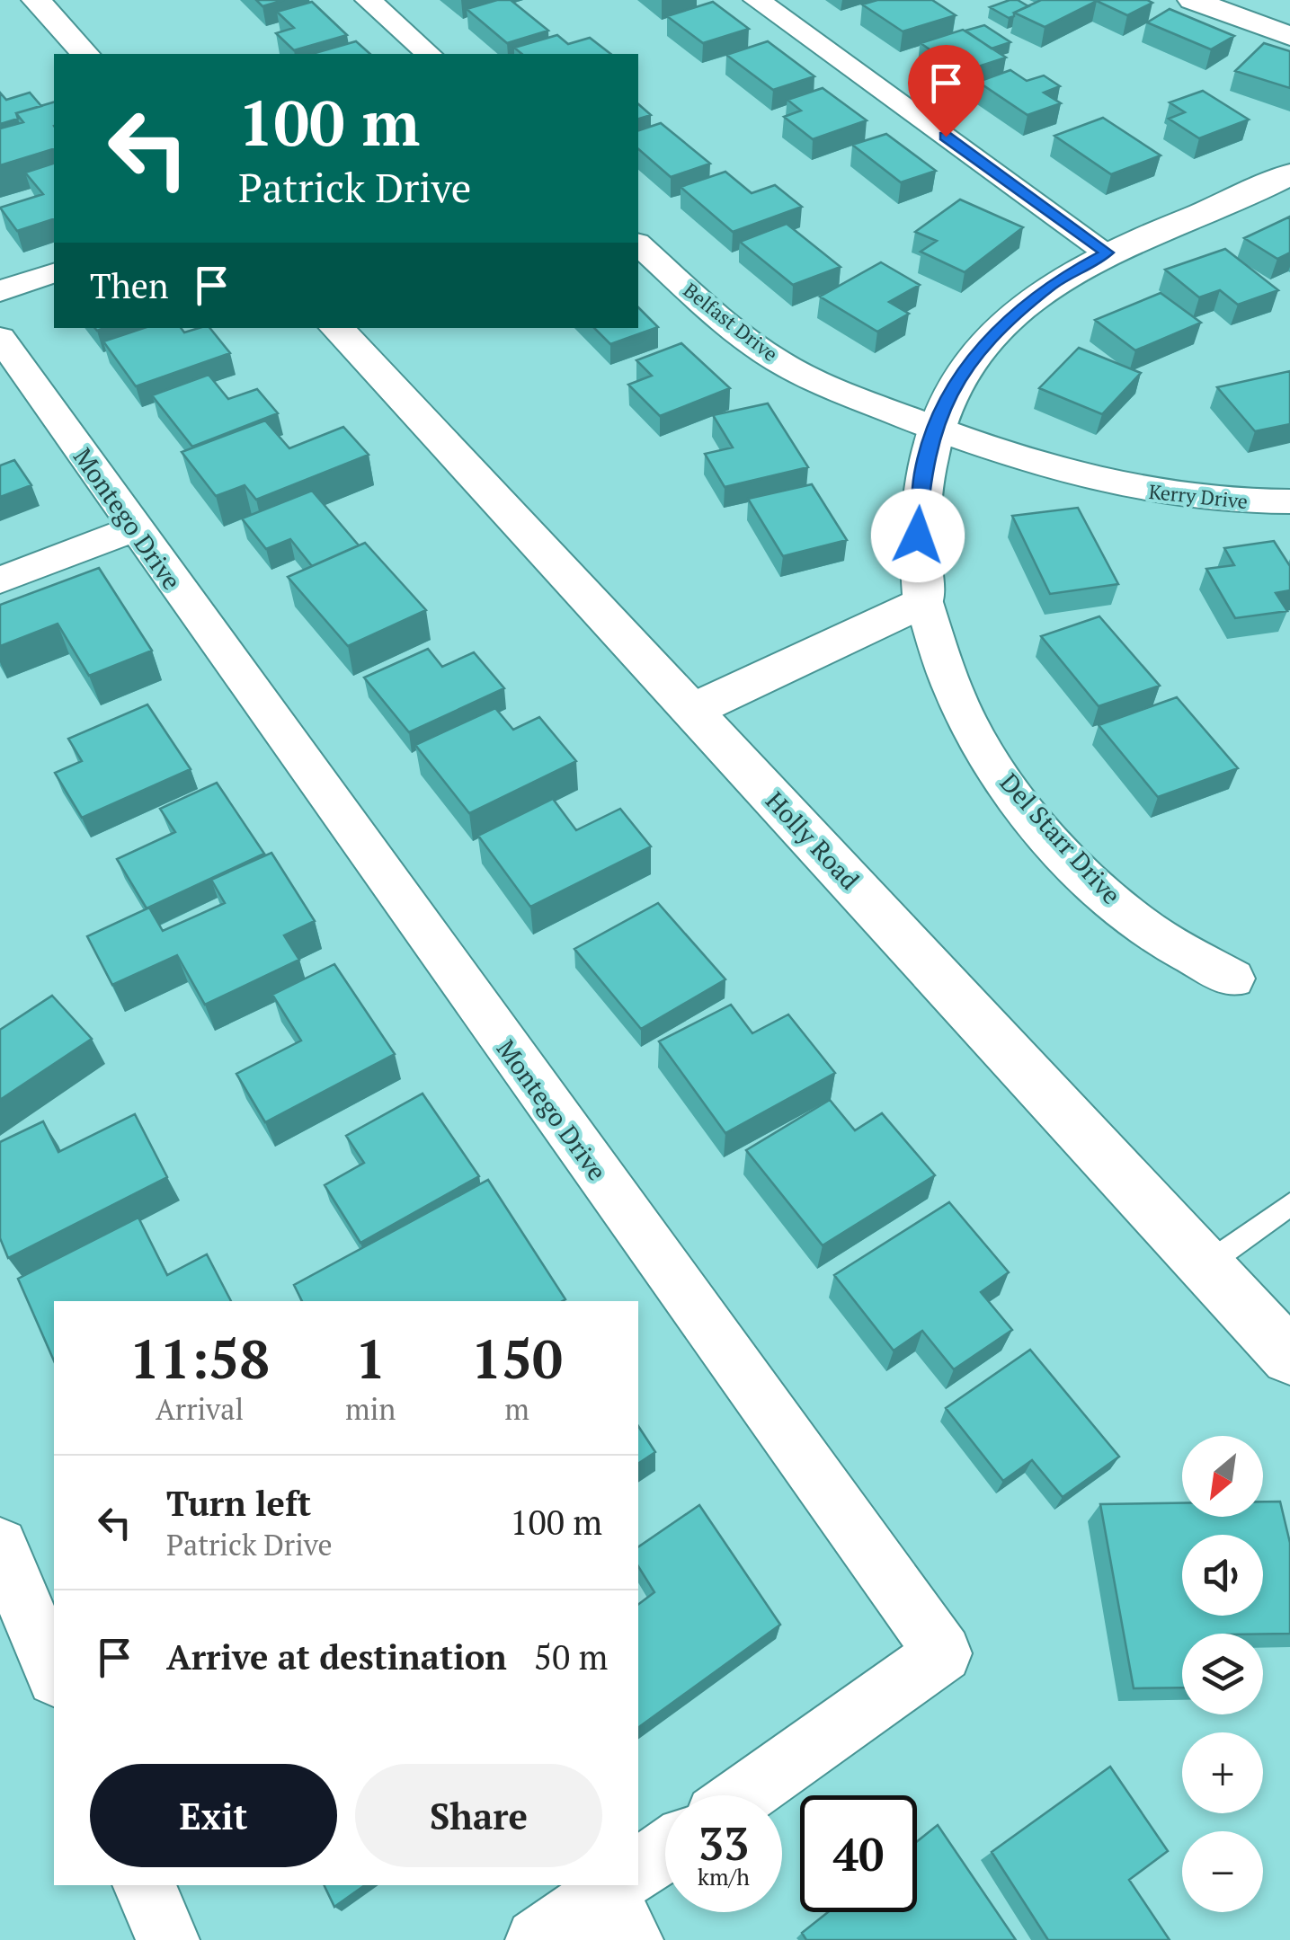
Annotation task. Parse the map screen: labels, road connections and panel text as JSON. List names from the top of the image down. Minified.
{"streets":{"main road":["Del Starr Drive","Holly Road"],"street":["Belfast Drive","Kerry Drive","Montego Drive"]},"crossings":[["Belfast Drive","Kerry Drive"],["Belfast Drive","Del Starr Drive"],["Kerry Drive","Del Starr Drive"]],"north":"bottom left","page":{"turn":["100 m","Patrick Drive"],"then":"Then","eta":["11:58","Arrival","1","min","150","m"],"map_buttons":["+","−"],"list":[{"name":"Turn left","note":"Patrick Drive","value":"100 m"},{"name":"Arrive at destination","value":"50 m"}],"buttons":["Exit","Share"],"speed":"33 km/h","limit":"40"}}
